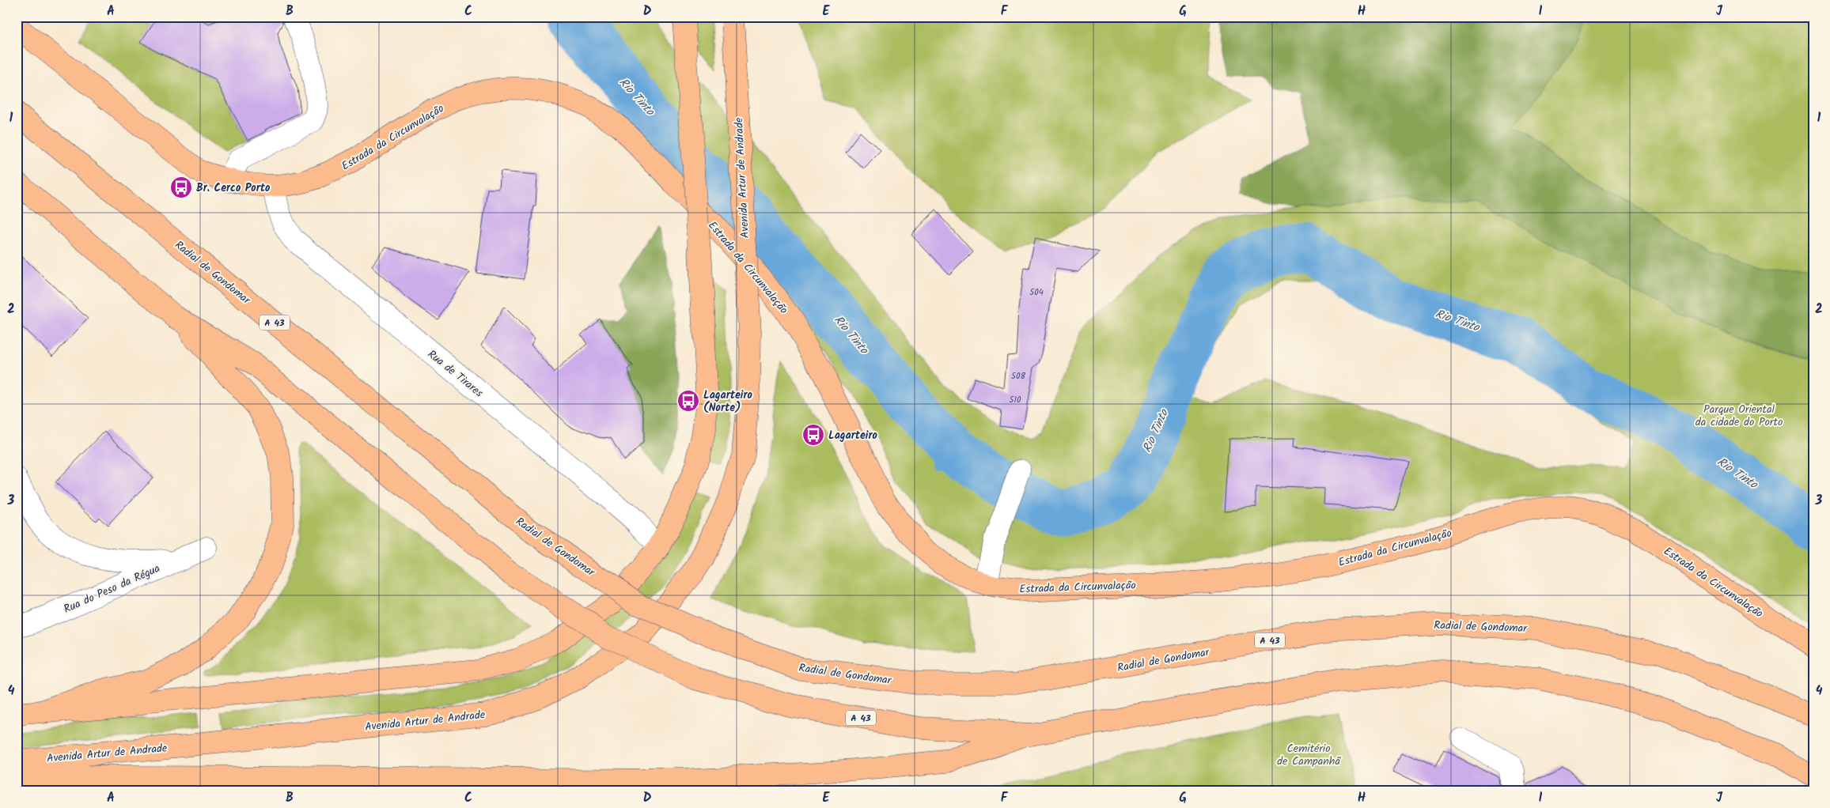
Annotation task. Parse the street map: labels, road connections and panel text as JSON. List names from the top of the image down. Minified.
{"streets":{"main road":["Estrada da Circunvalação","Avenida Artur de Andrade","Radial de Gondomar","A 43"],"street":["Rua de Tirares","Rua do Peso da Régua"]},"crossings":[["Estrada da Circunvalação","Rua de Tirares"]],"water":["Rio Tinto"],"parks":["Parque Oriental da cidade do Porto","Cemitério de Campanhã"],"places":{"bus stop":["Br. Cerco Porto","Lagarteiro (Norte)","Lagarteiro"]},"house_numbers":["504","508","510"],"grid":{"columns":["A","B","C","D","E","F","G","H","I","J"],"rows":["1","2","3","4"]}}
